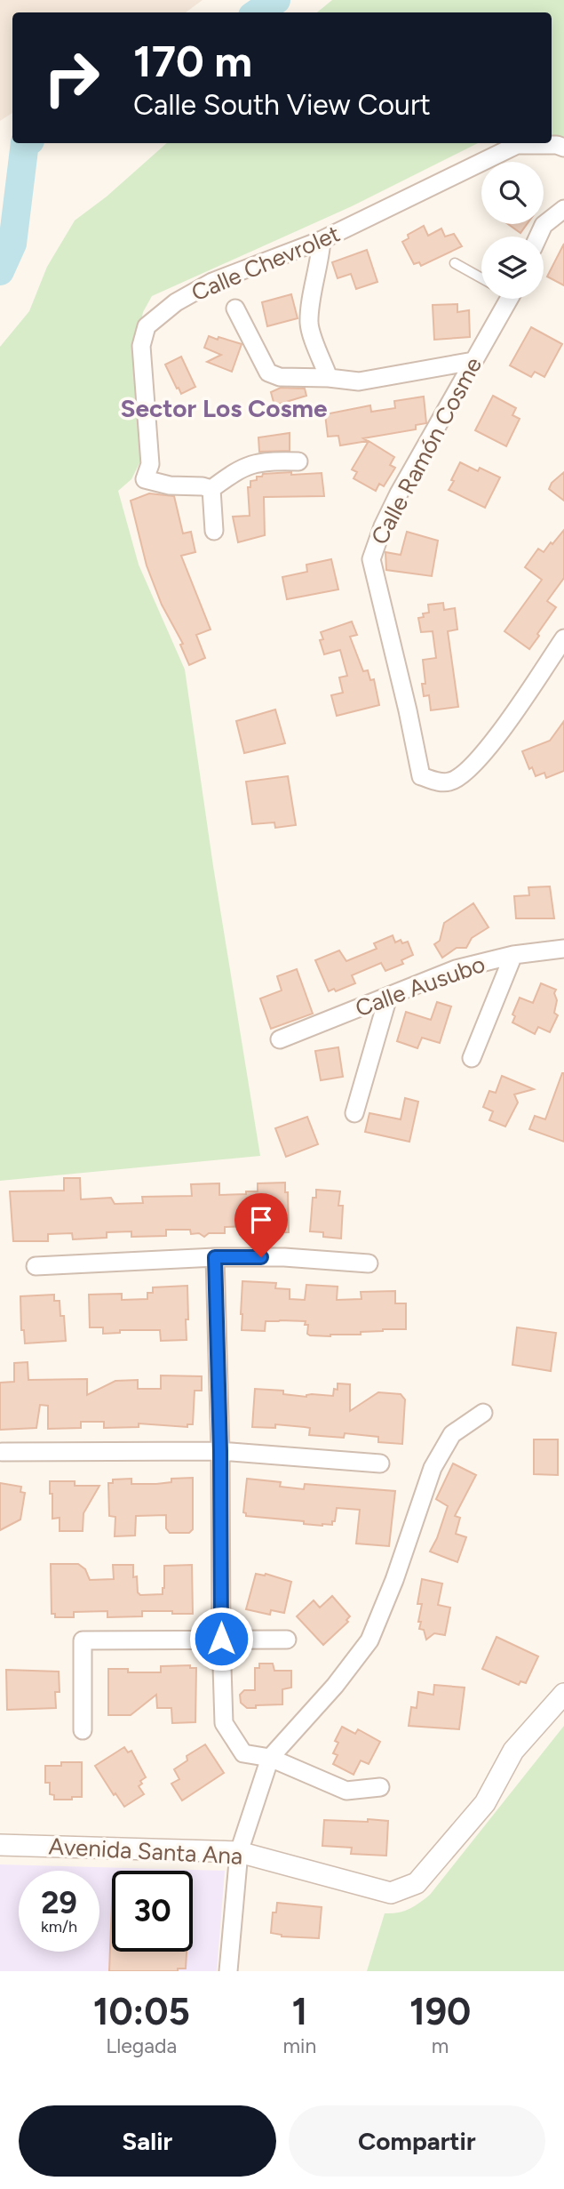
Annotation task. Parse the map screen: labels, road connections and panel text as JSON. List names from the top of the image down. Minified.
{"streets":{"street":["Calle Chevrolet","Calle Ramón Cosme","Calle Ausubo","Avenida Santa Ana"]},"districts":["Sector Los Cosme"],"page":{"turn":["170 m","Calle South View Court"],"speed":"29 km/h","limit":"30","eta":["10:05","Llegada","1","min","190","m"],"buttons":["Salir","Compartir"]}}
